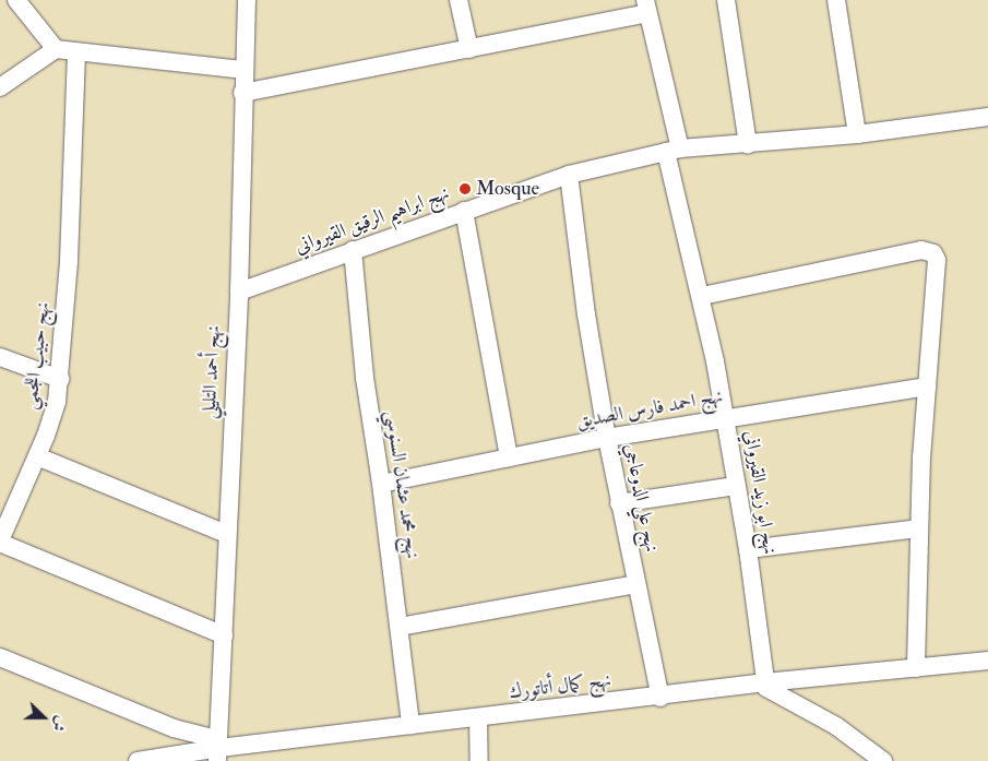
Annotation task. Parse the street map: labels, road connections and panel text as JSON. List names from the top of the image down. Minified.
{"streets":{"street":["نهج ابراهيم الرقيق القيرواني","نهج حبيب اللجمي","نهج أحمد التليلي","نهج احمد فارس الصديق","نهج محمد عثمان السنوسي","نهج ابو زيد القيرواني","نهج علي الدوعاجي","نهج كمال أتاتورك"]},"crossings":[["نهج ابراهيم الرقيق القيرواني","نهج أحمد التليلي"],["نهج ابراهيم الرقيق القيرواني","نهج محمد عثمان السنوسي"],["نهج ابراهيم الرقيق القيرواني","نهج ابو زيد القيرواني"],["نهج ابراهيم الرقيق القيرواني","نهج علي الدوعاجي"],["نهج أحمد التليلي","نهج كمال أتاتورك"],["نهج احمد فارس الصديق","نهج محمد عثمان السنوسي"],["نهج احمد فارس الصديق","نهج ابو زيد القيرواني"],["نهج احمد فارس الصديق","نهج علي الدوعاجي"],["نهج محمد عثمان السنوسي","نهج كمال أتاتورك"],["نهج ابو زيد القيرواني","نهج كمال أتاتورك"],["نهج علي الدوعاجي","نهج كمال أتاتورك"]],"places":["Mosque"],"north":"right"}
